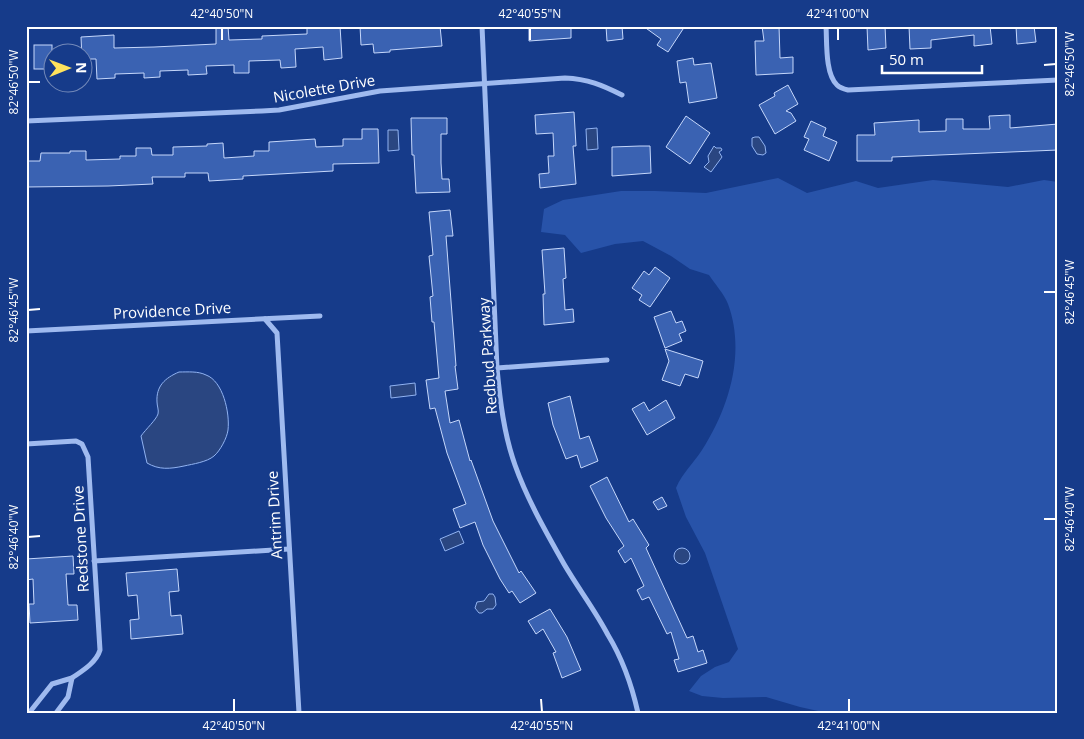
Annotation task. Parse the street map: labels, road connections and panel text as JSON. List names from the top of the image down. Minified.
{"streets":{"street":["Nicolette Drive","Providence Drive","Redbud Parkway","Antrim Drive","Redstone Drive"]},"crossings":[["Nicolette Drive","Redbud Parkway"],["Providence Drive","Antrim Drive"]],"scale_bar":"50 m","north":"right","coordinates":["42°40'50\"N","42°40'55\"N","42°41'00\"N","82°46'50\"W","82°46'45\"W","82°46'40\"W"]}
